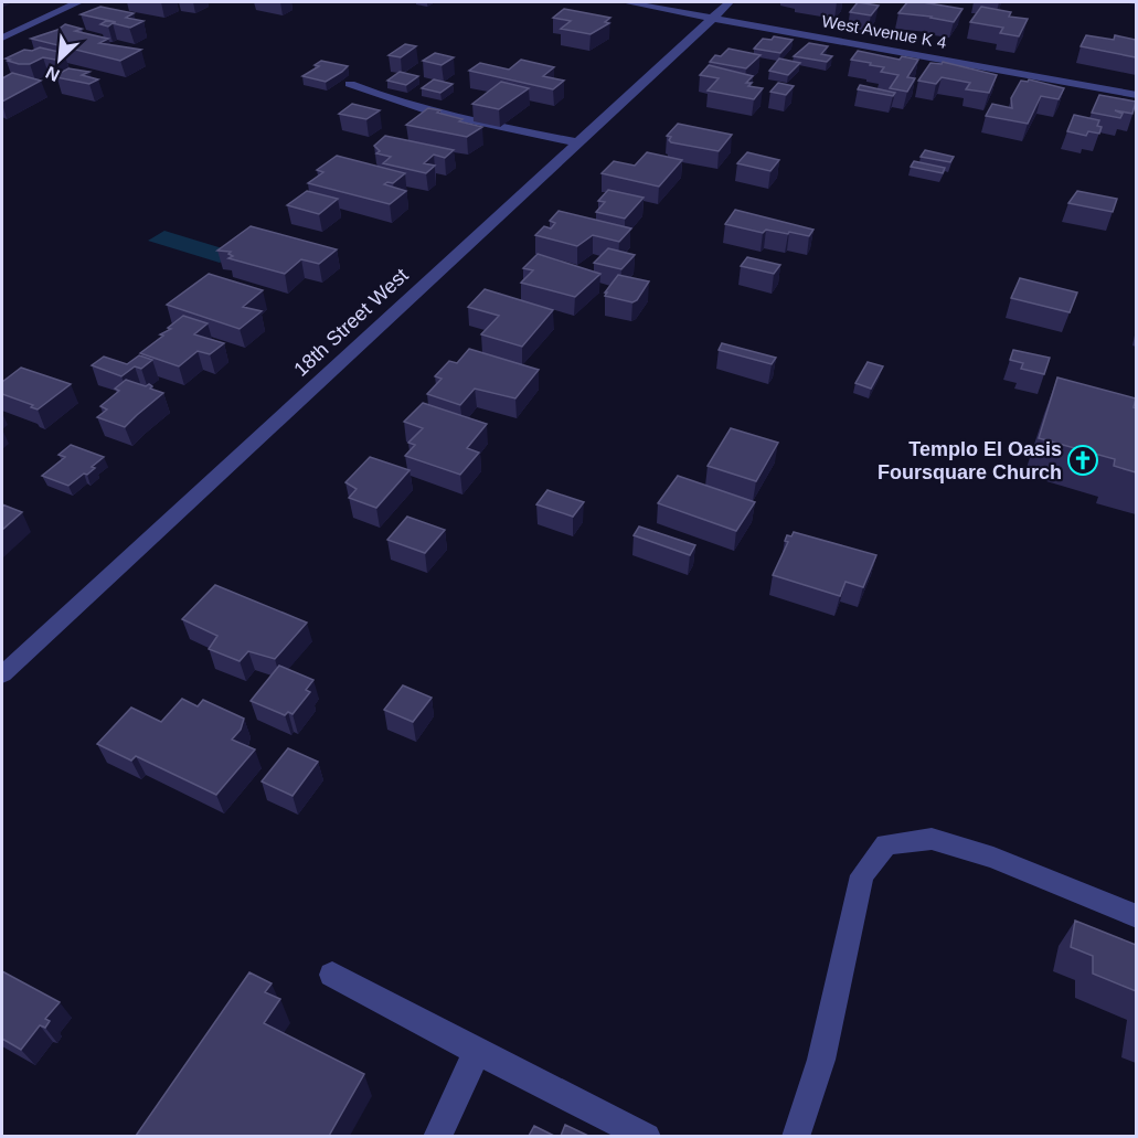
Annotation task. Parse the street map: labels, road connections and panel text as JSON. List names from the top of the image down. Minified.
{"streets":{"street":["West Avenue K 4","18th Street West"]},"crossings":[["West Avenue K 4","18th Street West"]],"places":{"church":["Templo El Oasis Foursquare Church"]},"north":"bottom left"}
